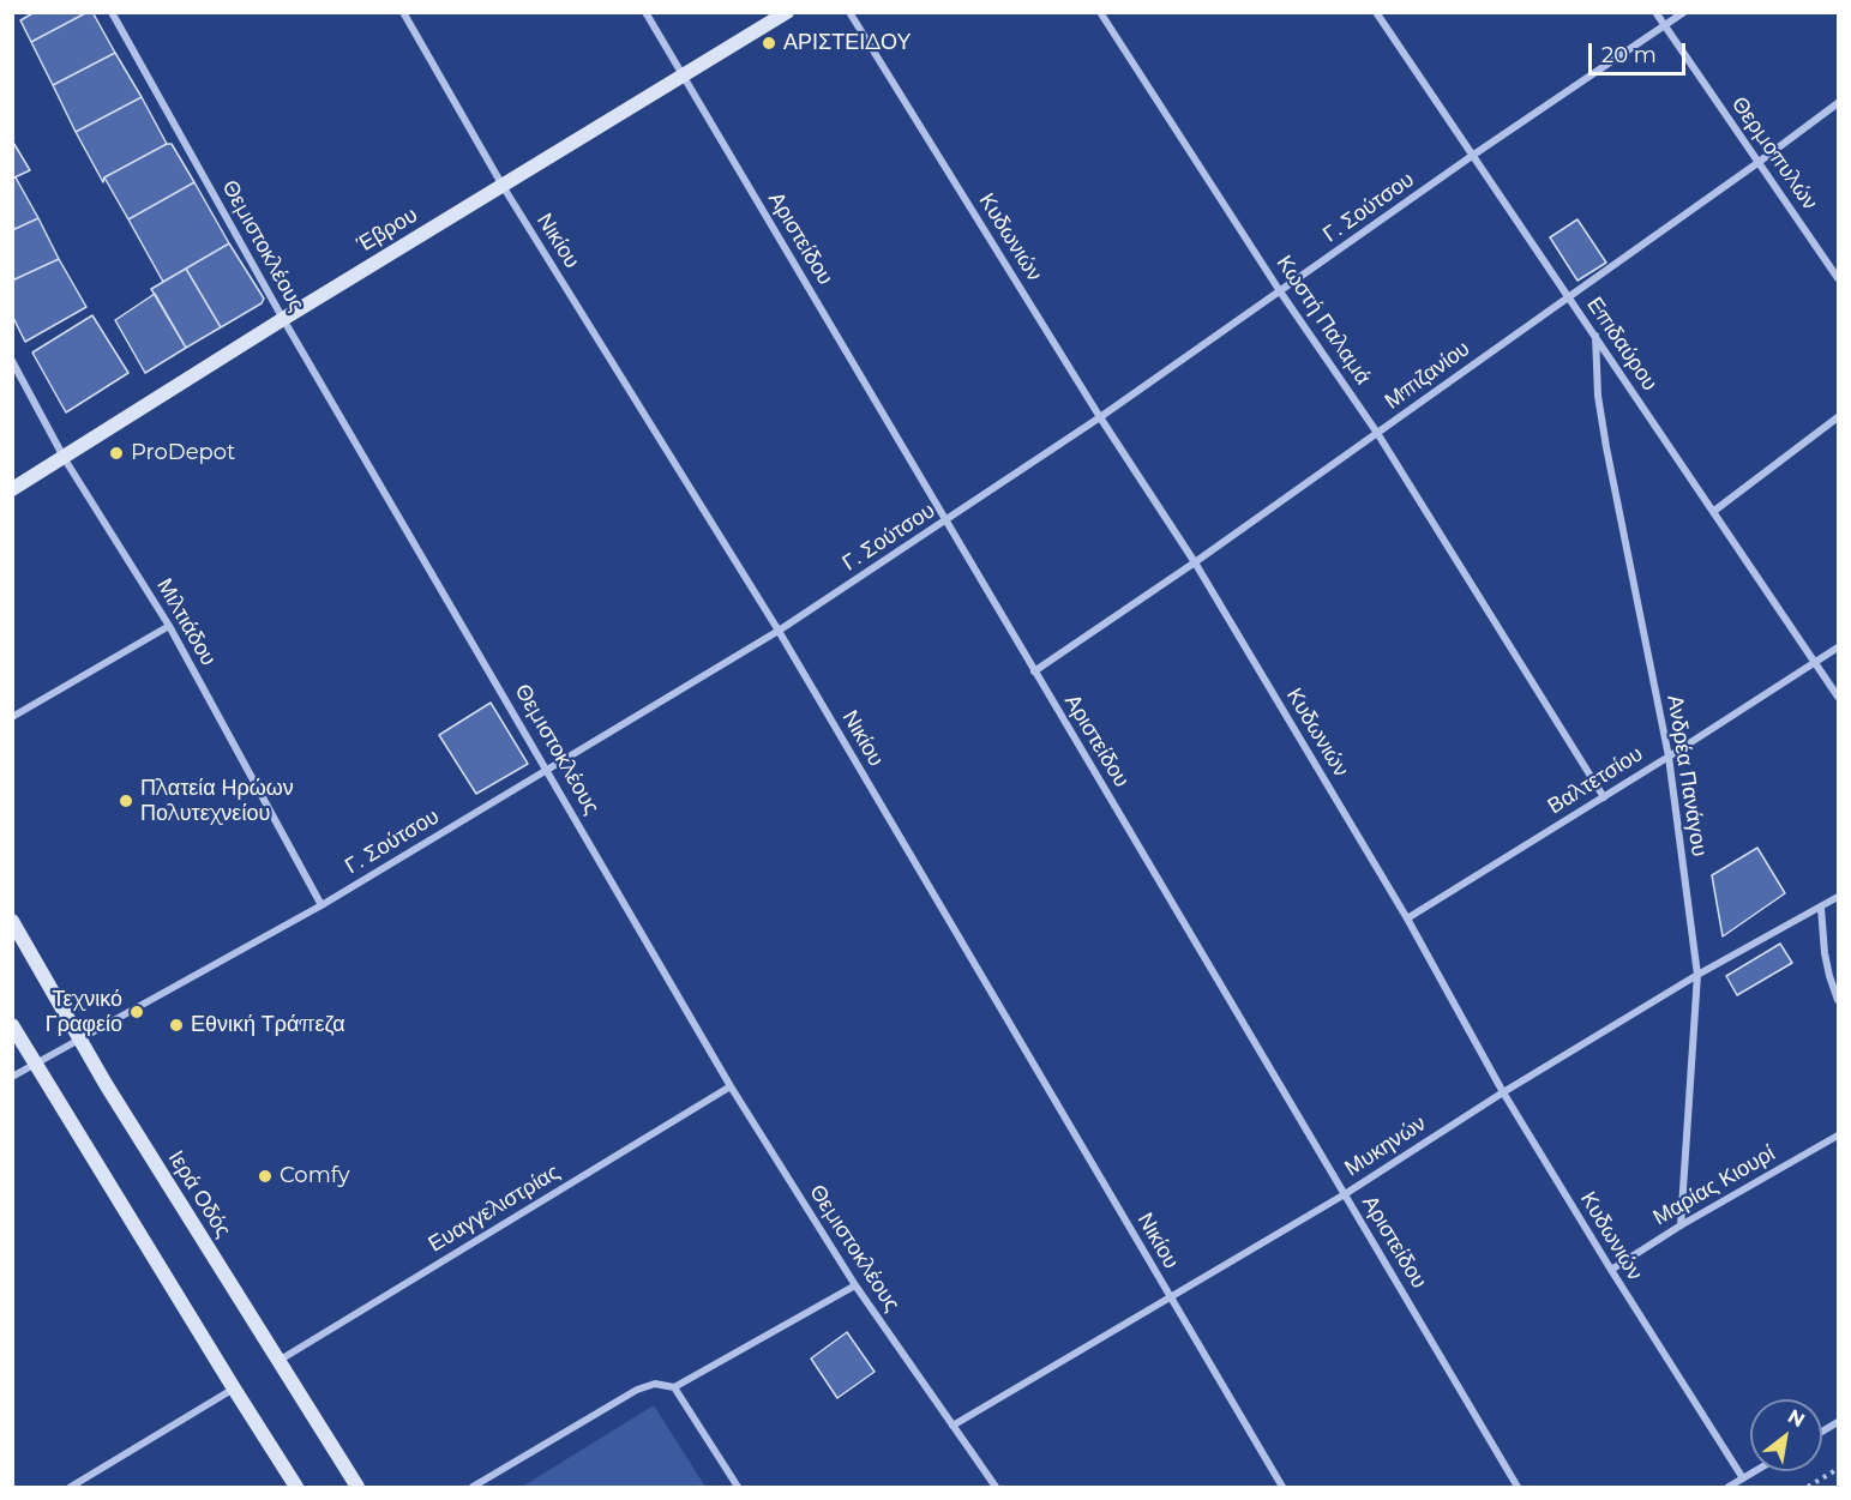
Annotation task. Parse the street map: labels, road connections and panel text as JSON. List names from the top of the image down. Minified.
{"streets":{"main road":["Έβρου","Ιερά Οδός"],"street":["Θερμοπυλών","Γ. Σούτσου","Κυδωνιών","Αριστείδου","Νικίου","Θεμιστοκλέους","Κωστή Παλαμά","Επιδαύρου","Μπιζανίου","Μιλτιάδου","Ανδρέα Πανάγου","Βαλτετσίου","Μυκηνών","Μαρίας Κιουρί","Ευαγγελιστρίας"]},"crossings":[["Θερμοπυλών","Γ. Σούτσου"],["Θερμοπυλών","Μπιζανίου"],["Γ. Σούτσου","Κυδωνιών"],["Γ. Σούτσου","Αριστείδου"],["Γ. Σούτσου","Νικίου"],["Γ. Σούτσου","Θεμιστοκλέους"],["Γ. Σούτσου","Κωστή Παλαμά"],["Γ. Σούτσου","Επιδαύρου"],["Γ. Σούτσου","Μιλτιάδου"],["Γ. Σούτσου","Ιερά Οδός"],["Έβρου","Αριστείδου"],["Έβρου","Νικίου"],["Έβρου","Θεμιστοκλέους"],["Έβρου","Μιλτιάδου"],["Κυδωνιών","Μπιζανίου"],["Κυδωνιών","Βαλτετσίου"],["Κυδωνιών","Μυκηνών"],["Κυδωνιών","Μαρίας Κιουρί"],["Αριστείδου","Μπιζανίου"],["Αριστείδου","Μυκηνών"],["Νικίου","Μυκηνών"],["Θεμιστοκλέους","Μυκηνών"],["Θεμιστοκλέους","Ευαγγελιστρίας"],["Κωστή Παλαμά","Μπιζανίου"],["Κωστή Παλαμά","Βαλτετσίου"],["Επιδαύρου","Μπιζανίου"],["Επιδαύρου","Ανδρέα Πανάγου"],["Επιδαύρου","Βαλτετσίου"],["Ανδρέα Πανάγου","Βαλτετσίου"],["Ανδρέα Πανάγου","Μυκηνών"],["Ανδρέα Πανάγου","Μαρίας Κιουρί"],["Ιερά Οδός","Ευαγγελιστρίας"]],"places":["ΑΡΙΣΤΕΙΔΟΥ","ProDepot","Πλατεία Ηρώων Πολυτεχνείου","Τεχνικό Γραφείο","Εθνική Τράπεζα","Comfy"],"scale_bar":"20 m","north":"top right"}
